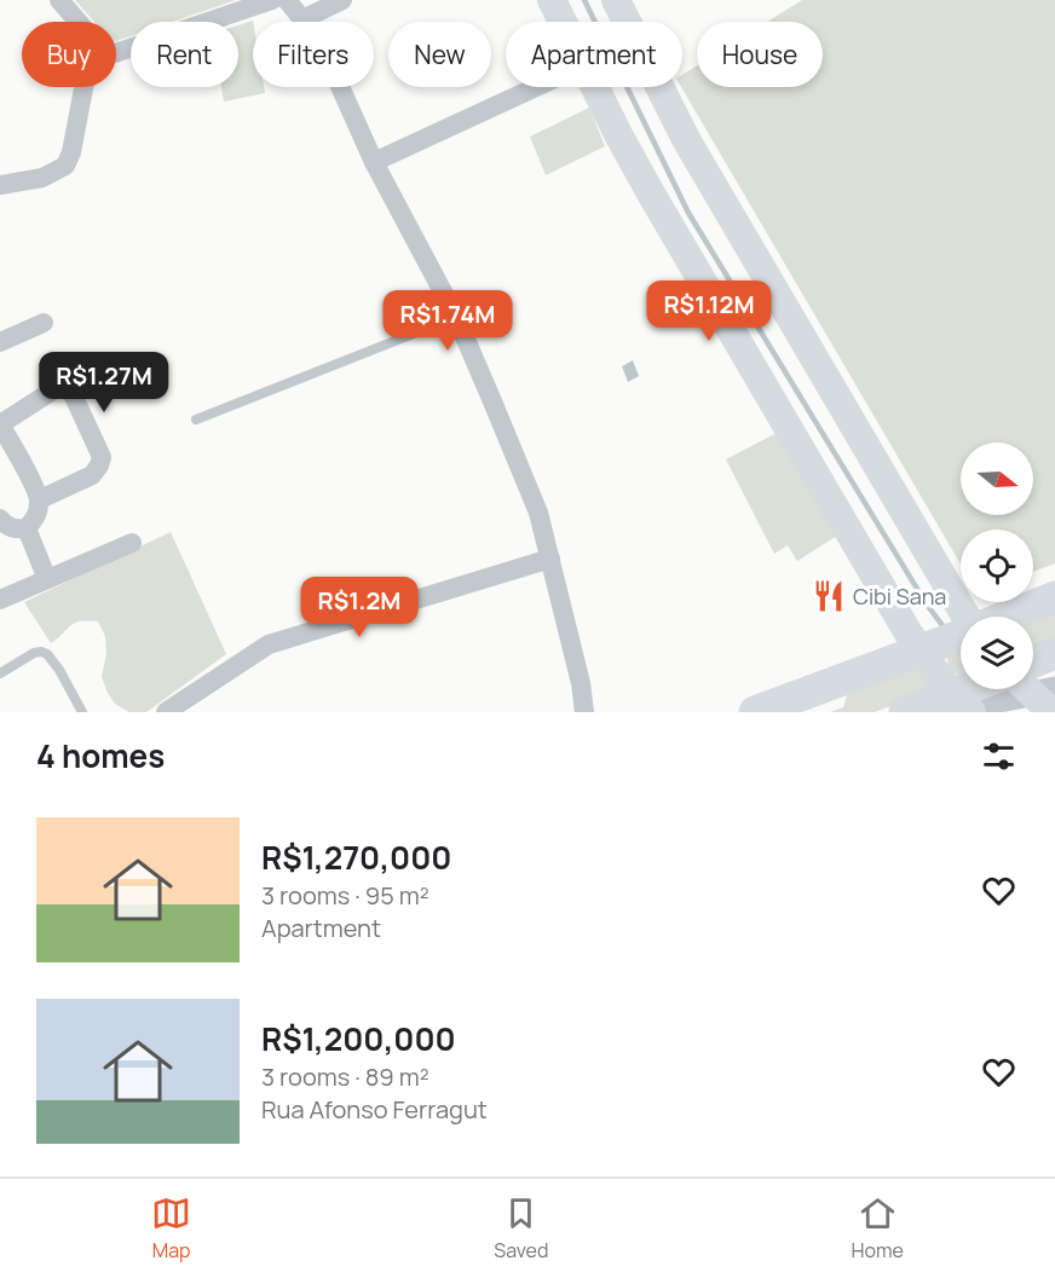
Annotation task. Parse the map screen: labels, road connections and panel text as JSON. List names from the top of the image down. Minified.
{"places":{"restaurant":["Cibi Sana"]},"north":"right","page":{"chip":["Buy","Rent","Filters","New","Apartment","House"],"price":["R$1.12M","R$1.74M","R$1.27M","R$1.2M"],"heading":"4 homes","list":[{"name":"R$1,270,000","note":"3 rooms · 95 m² · Apartment"},{"name":"R$1,200,000","note":"3 rooms · 89 m² · Rua Afonso Ferragut"}],"tabs":["Map","Saved","Home"]}}
